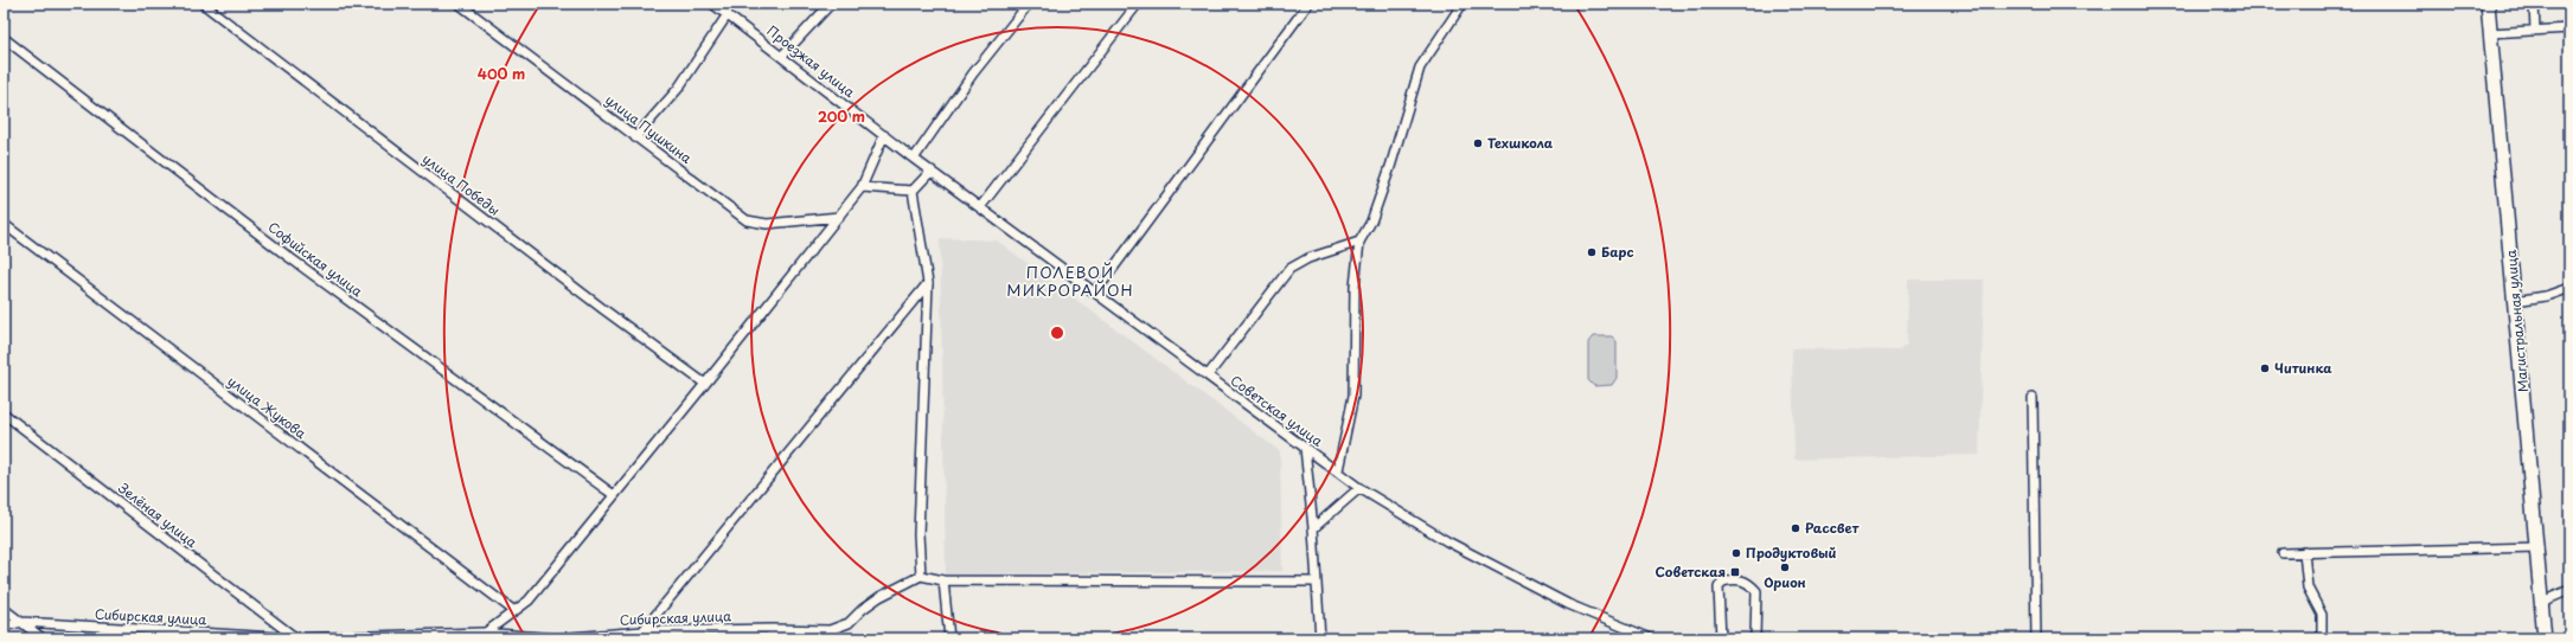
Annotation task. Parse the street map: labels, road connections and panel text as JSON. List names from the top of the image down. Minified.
{"streets":{"main road":["Магистральная улица"],"street":["Проезжая улица","улица Пушкина","улица Победы","Софийская улица","улица Жукова","Советская улица","Зелёная улица","Сибирская улица"]},"crossings":[["Проезжая улица","Советская улица"],["Зелёная улица","Сибирская улица"]],"districts":["ПОЛЕВОЙ МИКРОРАЙОН"],"places":{"other":["Техшкола","Барс","Читинка","Рассвет","Продуктовый","Орион"],"transit":["Советская"]},"rings":["400 m","200 m"]}
